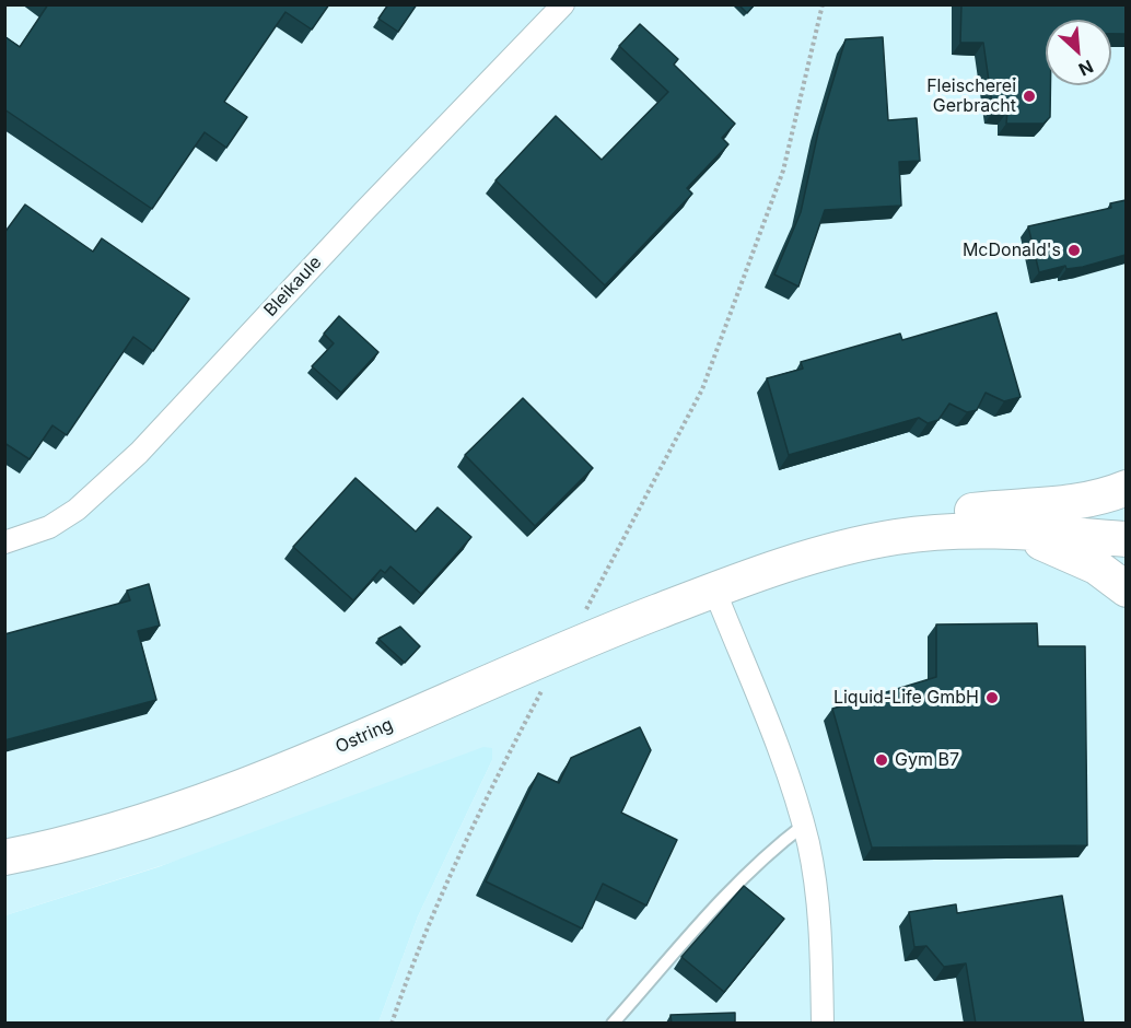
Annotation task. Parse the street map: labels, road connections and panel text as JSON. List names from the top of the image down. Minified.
{"streets":{"main road":["Ostring"],"street":["Bleikaule"]},"places":["Fleischerei Gerbracht","McDonald's","Liquid-Life GmbH","Gym B7"],"north":"bottom right"}
